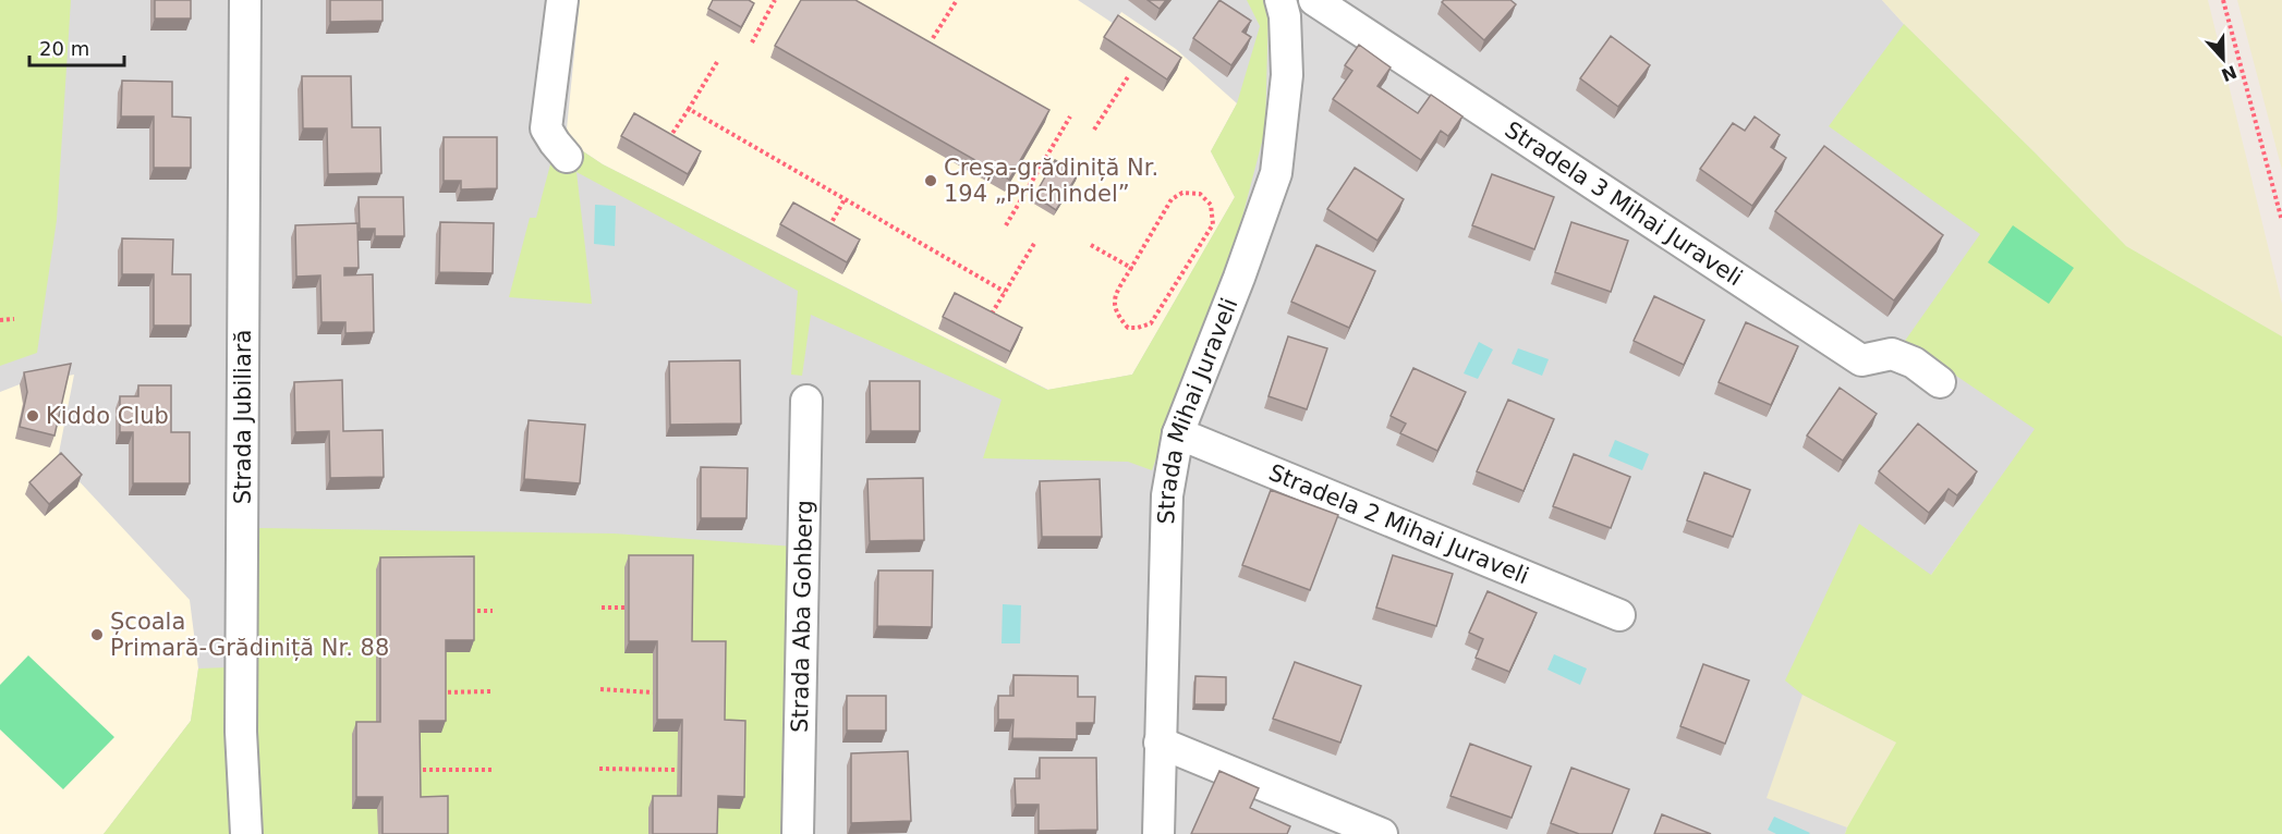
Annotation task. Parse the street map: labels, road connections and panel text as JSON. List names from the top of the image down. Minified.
{"streets":{"street":["Stradela 3 Mihai Juraveli","Strada Mihai Juraveli","Strada Jubiliară","Stradela 2 Mihai Juraveli","Strada Aba Gohberg"]},"crossings":[["Strada Mihai Juraveli","Stradela 2 Mihai Juraveli"]],"places":["Creșa-grădiniță Nr. 194 „Prichindel”","Kiddo Club","Școala Primară-Grădiniță Nr. 88"],"scale_bar":"20 m","north":"bottom"}
